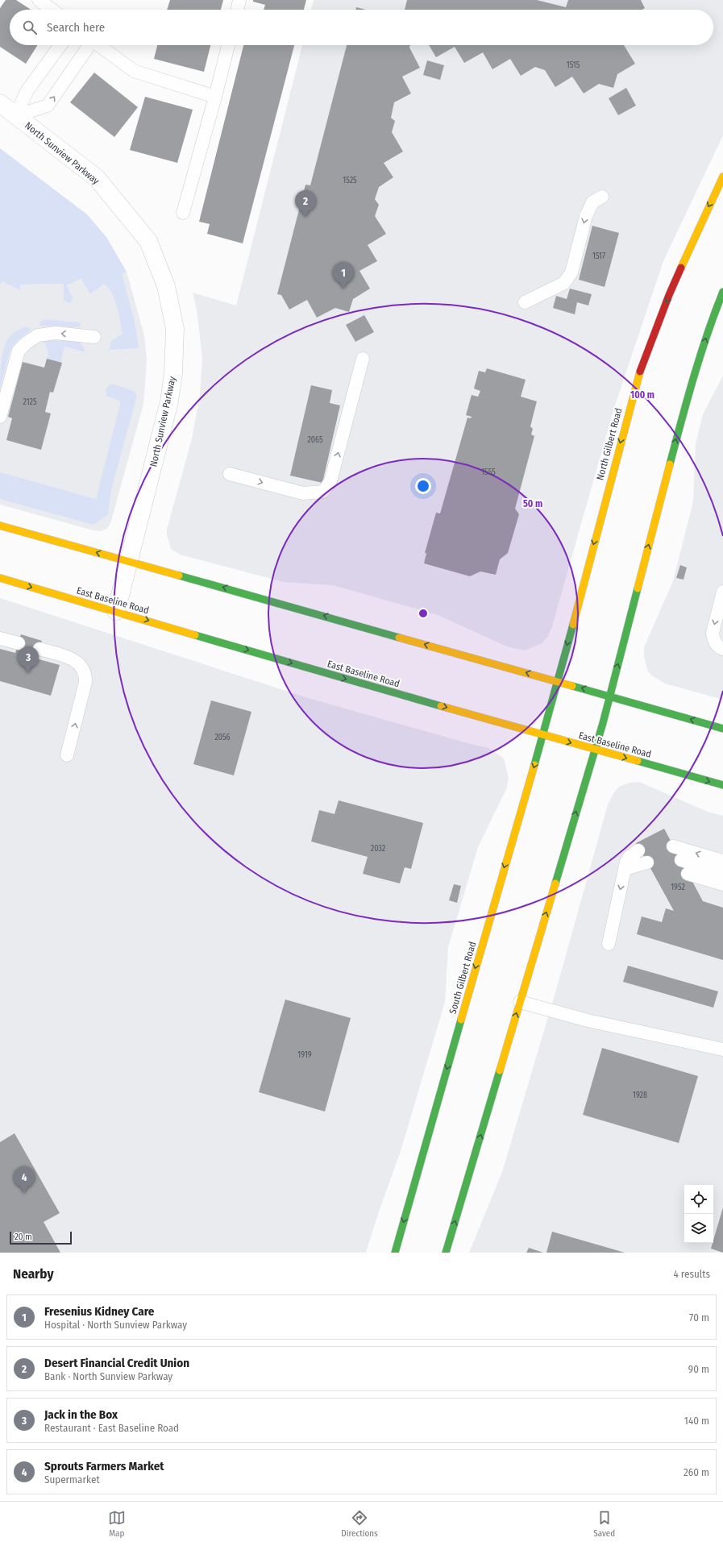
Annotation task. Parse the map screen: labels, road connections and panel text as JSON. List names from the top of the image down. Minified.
{"streets":{"main road":["North Gilbert Road","East Baseline Road","South Gilbert Road"],"street":["North Sunview Parkway"]},"crossings":[["North Sunview Parkway","East Baseline Road"],["North Gilbert Road","South Gilbert Road"],["East Baseline Road","South Gilbert Road"]],"house_numbers":["1515","1525","1517","2125","2065","1555","2056","2032","1952","1919","1928"],"scale_bar":"20 m","page":{"search":"Search here","pins":["2","1","3","4"],"scale":"20 m","heading":["Nearby","4 results"],"list":[{"mark":"1","name":"Fresenius Kidney Care","note":"Hospital · North Sunview Parkway","value":"70 m"},{"mark":"2","name":"Desert Financial Credit Union","note":"Bank · North Sunview Parkway","value":"90 m"},{"mark":"3","name":"Jack in the Box","note":"Restaurant · East Baseline Road","value":"140 m"},{"mark":"4","name":"Sprouts Farmers Market","note":"Supermarket","value":"260 m"}],"nav":["Map","Directions","Saved"]},"rings":["100 m","50 m"]}
